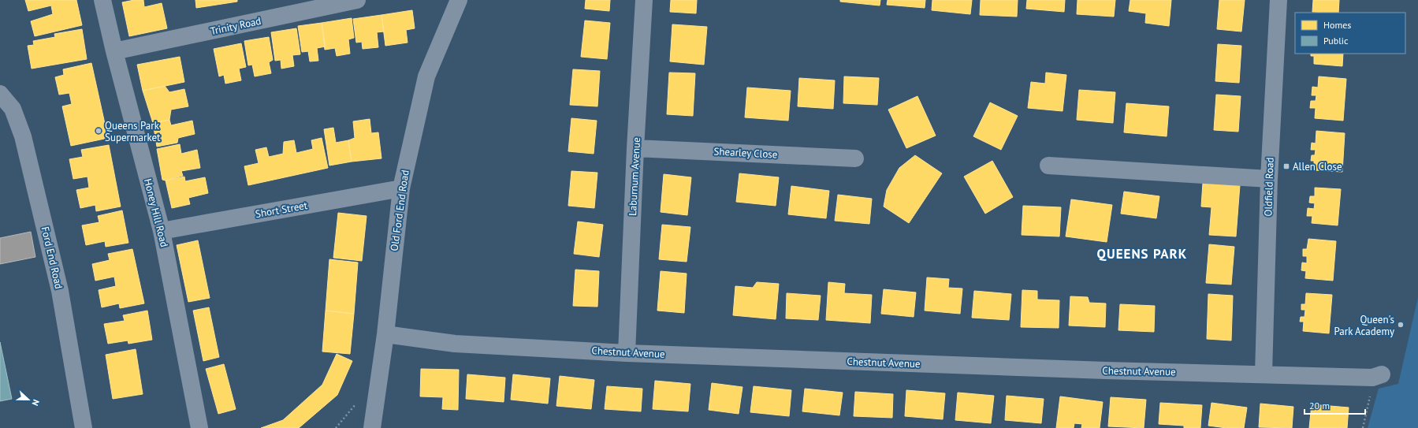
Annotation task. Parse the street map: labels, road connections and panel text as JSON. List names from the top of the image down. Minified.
{"streets":{"street":["Trinity Road","Shearley Close","Laburnum Avenue","Oldfield Road","Short Street","Old Ford End Road","Honey Hill Road","Ford End Road","Chestnut Avenue"]},"crossings":[["Trinity Road","Honey Hill Road"],["Shearley Close","Laburnum Avenue"],["Laburnum Avenue","Chestnut Avenue"],["Oldfield Road","Chestnut Avenue"],["Short Street","Old Ford End Road"],["Short Street","Honey Hill Road"],["Old Ford End Road","Chestnut Avenue"]],"districts":["QUEENS PARK"],"places":{"other":["Queens Park Supermarket","Queen's Park Academy"],"transit":["Allen Close"]},"legend":["Homes","Public"],"scale_bar":"20 m","north":"right"}
